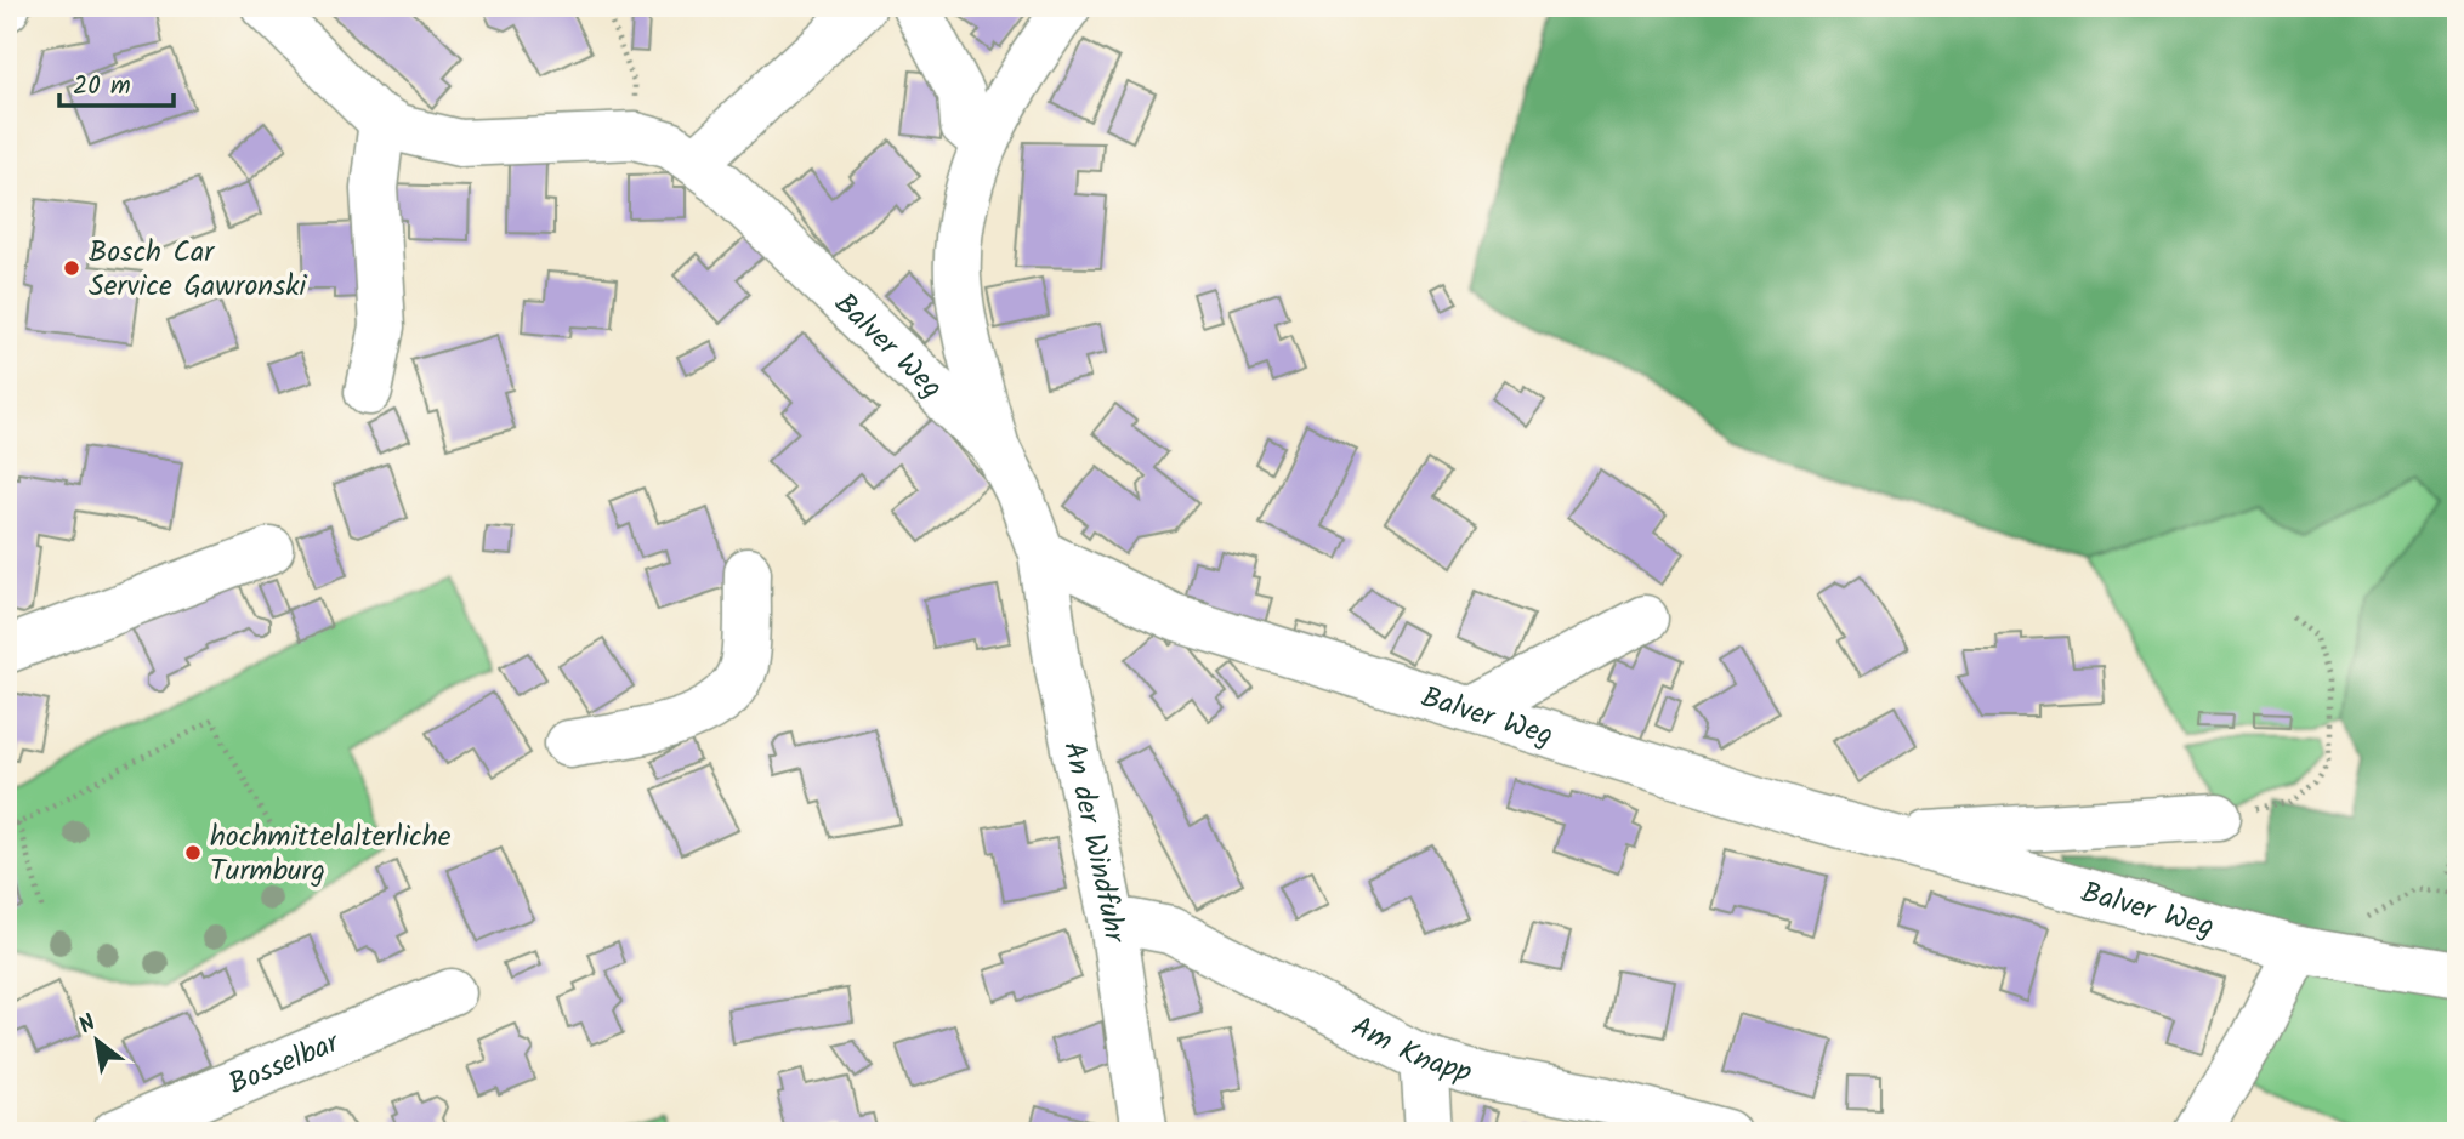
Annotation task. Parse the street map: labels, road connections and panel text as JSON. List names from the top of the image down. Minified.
{"streets":{"street":["Balver Weg","An der Windfuhr","Am Knapp","Bosselbar"]},"crossings":[["Balver Weg","An der Windfuhr"],["An der Windfuhr","Am Knapp"]],"places":["Bosch Car Service Gawronski","hochmittelalterliche Turmburg"],"scale_bar":"20 m","north":"top left"}
